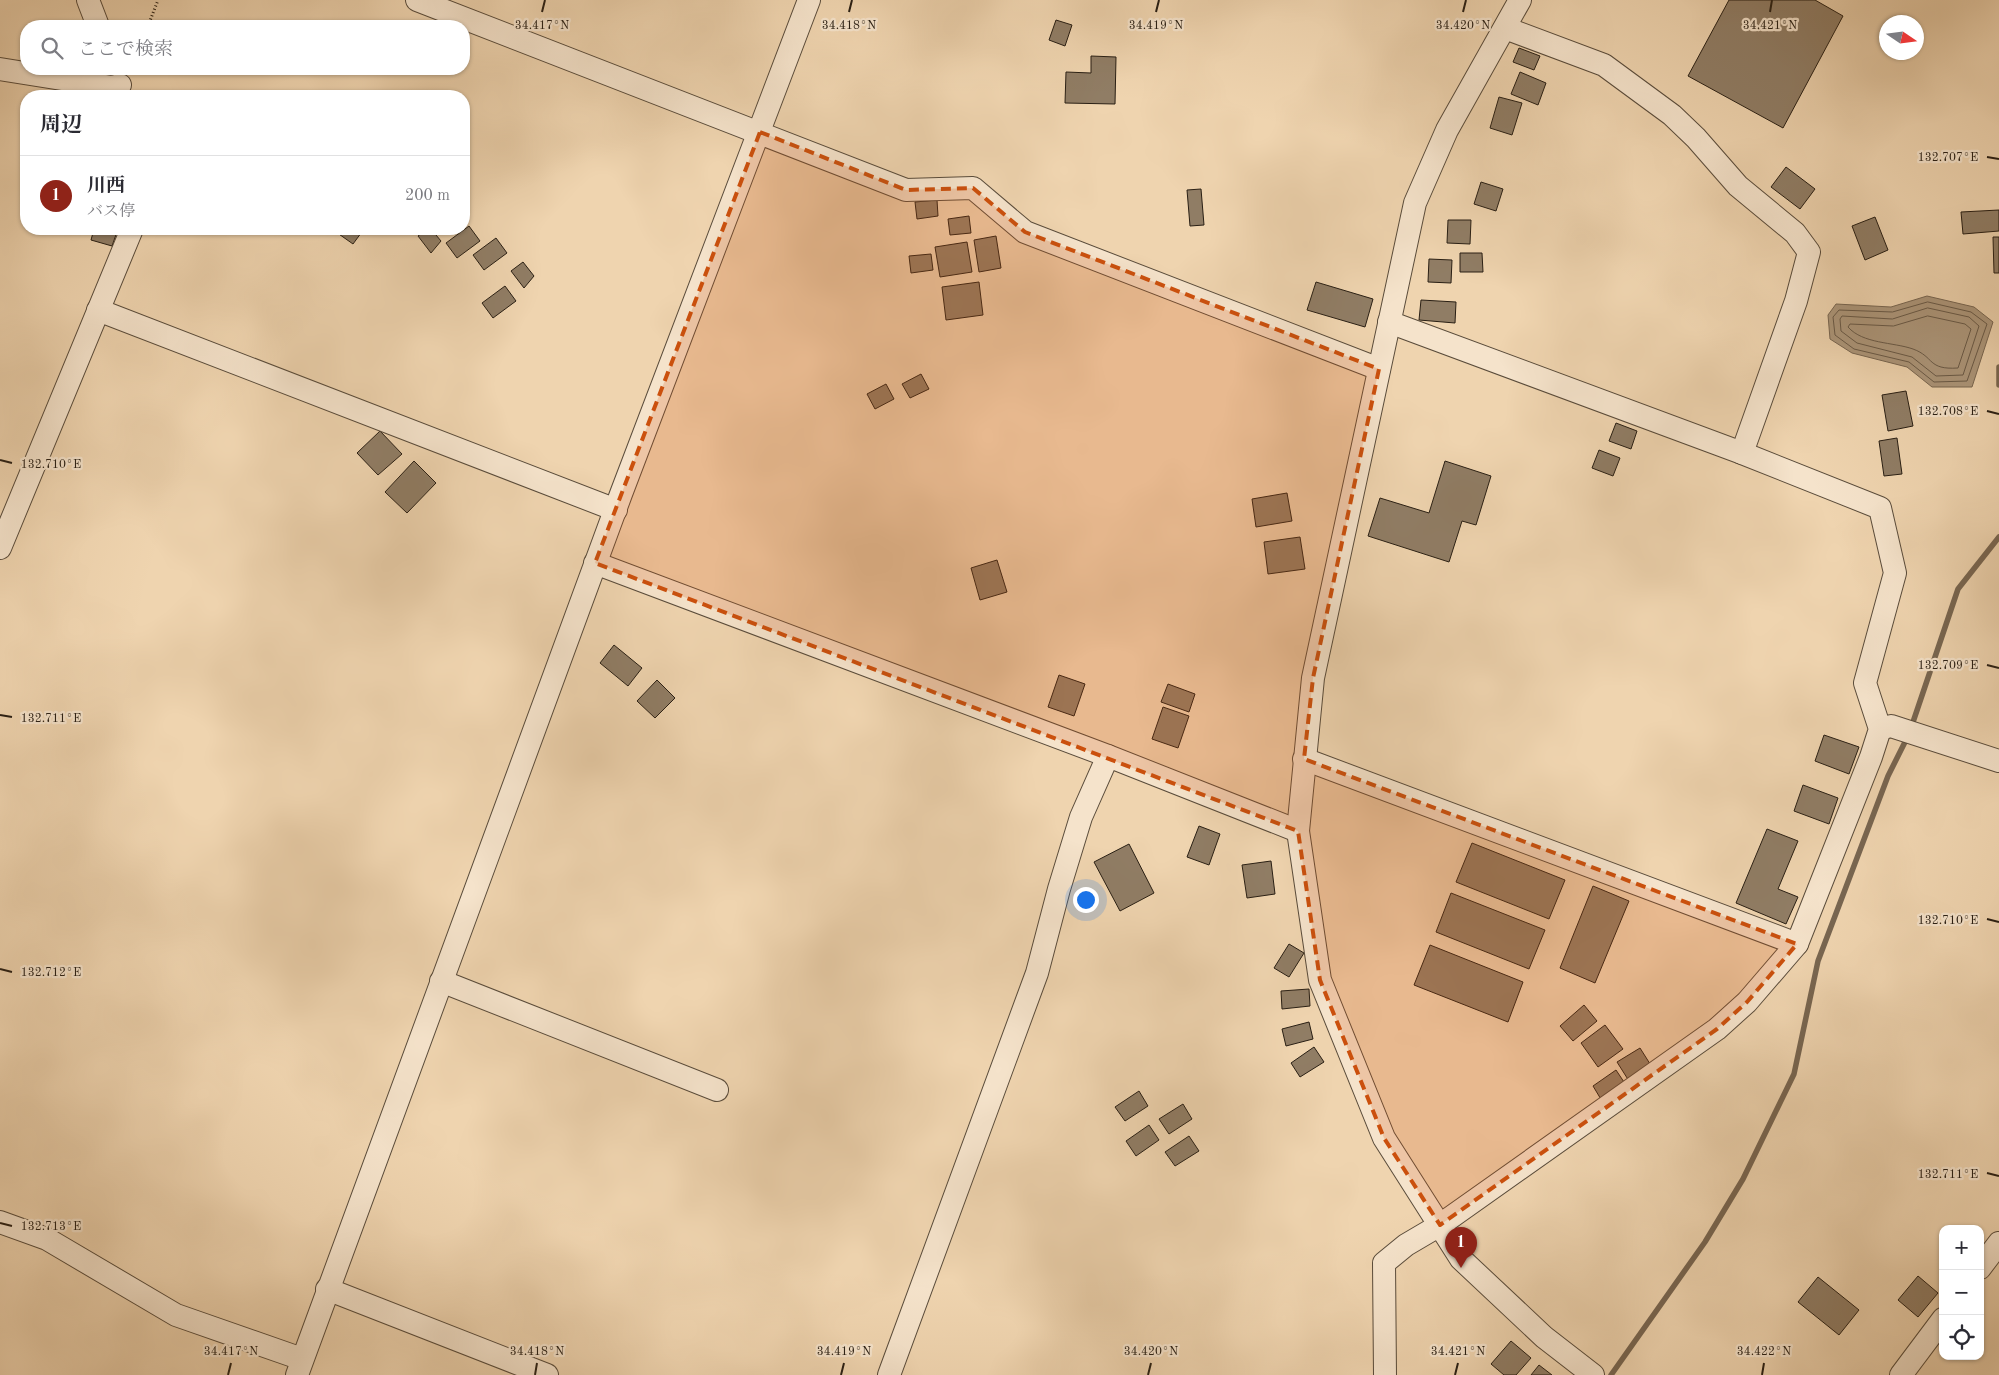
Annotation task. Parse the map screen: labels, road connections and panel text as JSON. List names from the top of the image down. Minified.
{"north":"right","page":{"search":"ここで検索","heading":"周辺","list":[{"mark":"1","name":"川西","note":"バス停","value":"200 m"}],"map_buttons":["+","−"],"pins":"1"},"coordinates":["34.417°N","34.418°N","34.419°N","34.420°N","34.421°N","132.707°E","132.708°E","132.710°E","132.709°E","132.711°E","132.712°E","132.713°E","34.422°N"]}
